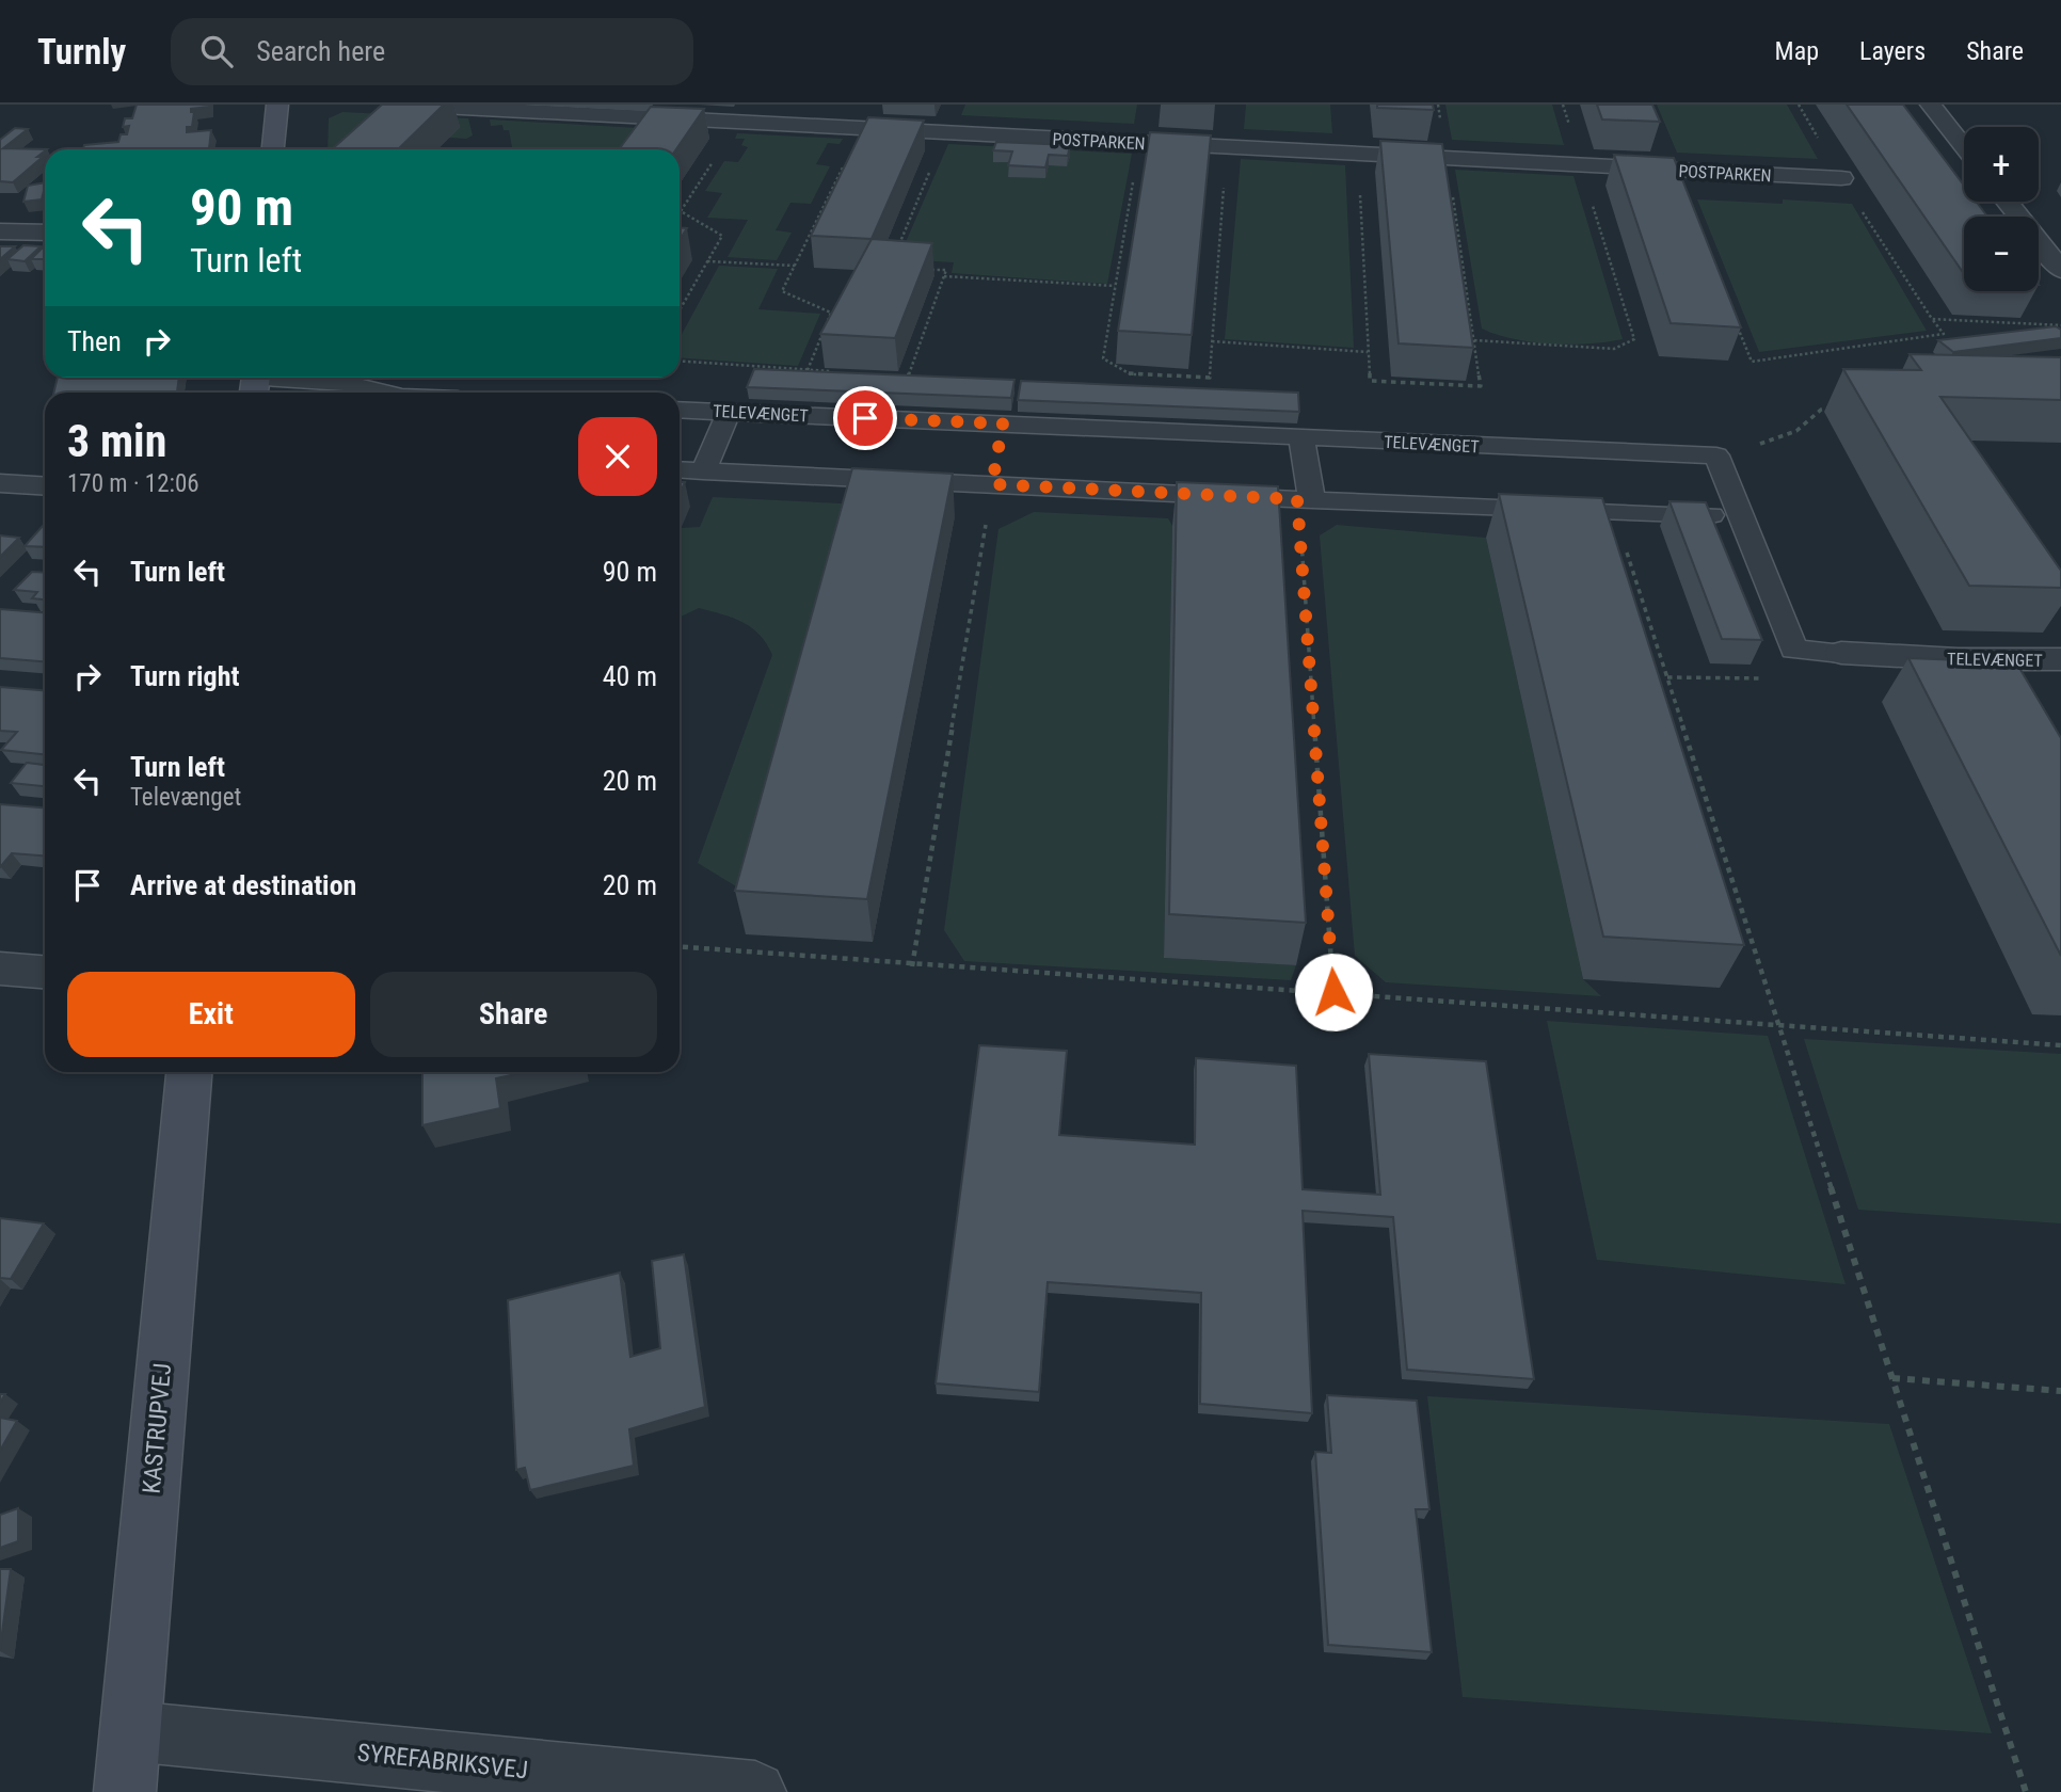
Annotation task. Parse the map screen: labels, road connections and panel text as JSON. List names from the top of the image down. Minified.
{"streets":{"street":["POSTPARKEN","TELEVÆNGET","KASTRUPVEJ","SYREFABRIKSVEJ"]},"crossings":[["KASTRUPVEJ","SYREFABRIKSVEJ"]],"page":{"header":"Turnly","search":"Search here","nav":["Map","Layers","Share"],"map_buttons":["+","−"],"turn":["90 m","Turn left"],"then":"Then","heading":["3 min","170 m · 12:06"],"list":[{"name":"Turn left","value":"90 m"},{"name":"Turn right","value":"40 m"},{"name":"Turn left","note":"Televænget","value":"20 m"},{"name":"Arrive at destination","value":"20 m"}],"buttons":["Exit","Share"]}}
